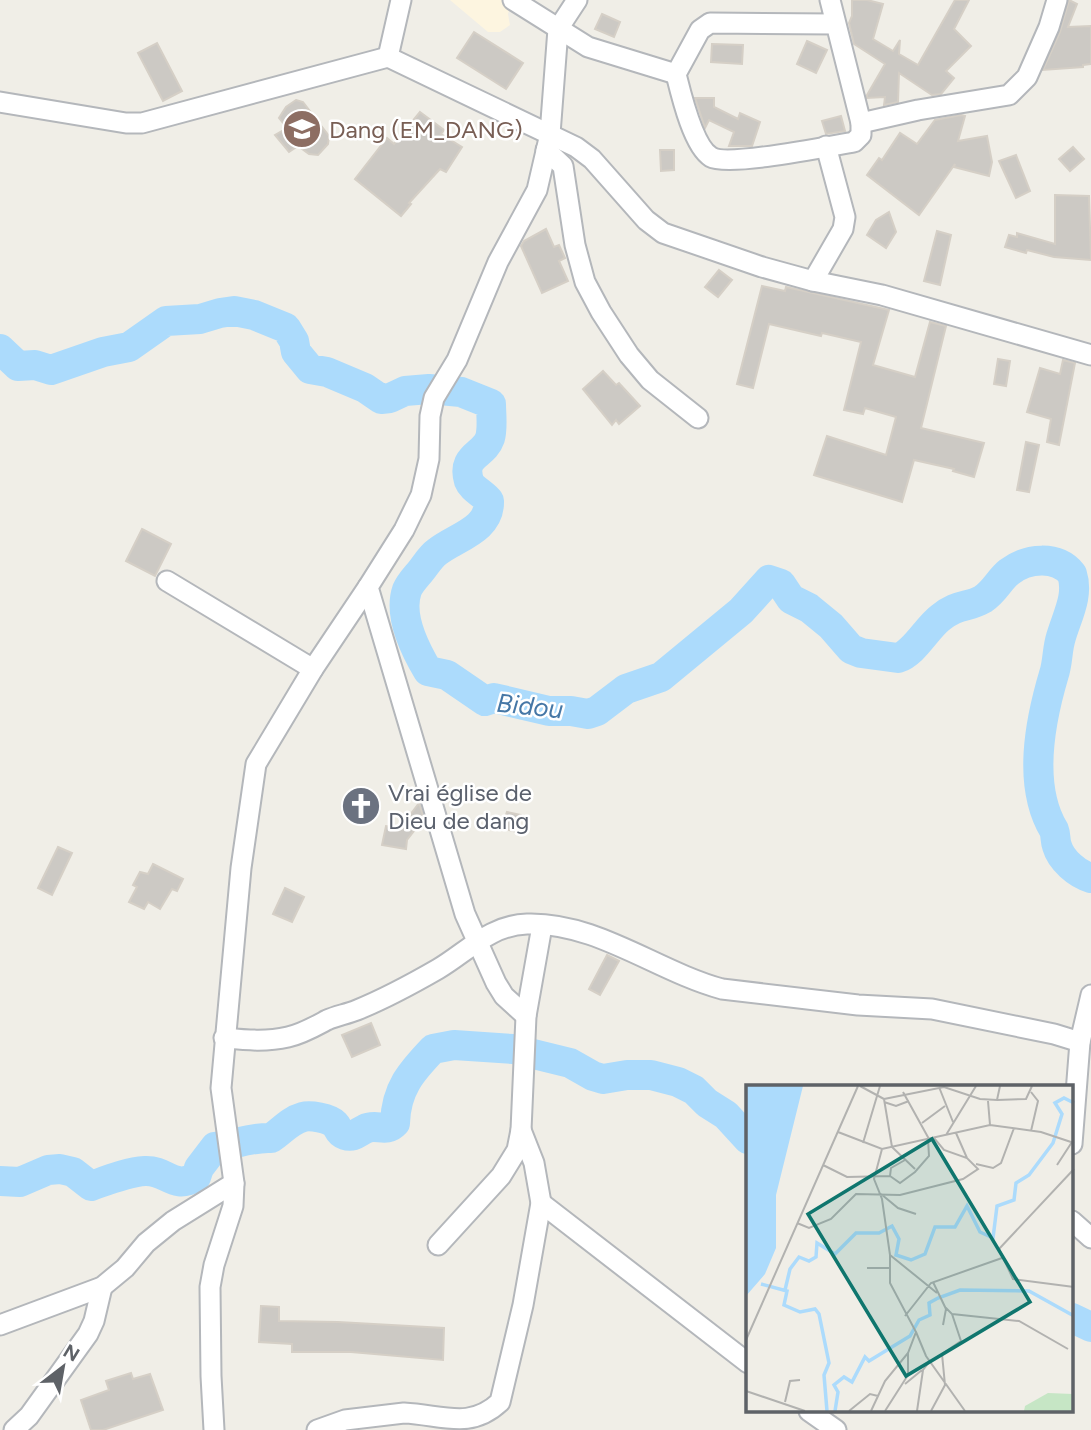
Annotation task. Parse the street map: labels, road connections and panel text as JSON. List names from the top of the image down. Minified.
{"water":["Bidou"],"places":{"school or university":["Dang (EM_DANG)"],"church":["Vrai église de Dieu de dang"]},"north":"top right"}
